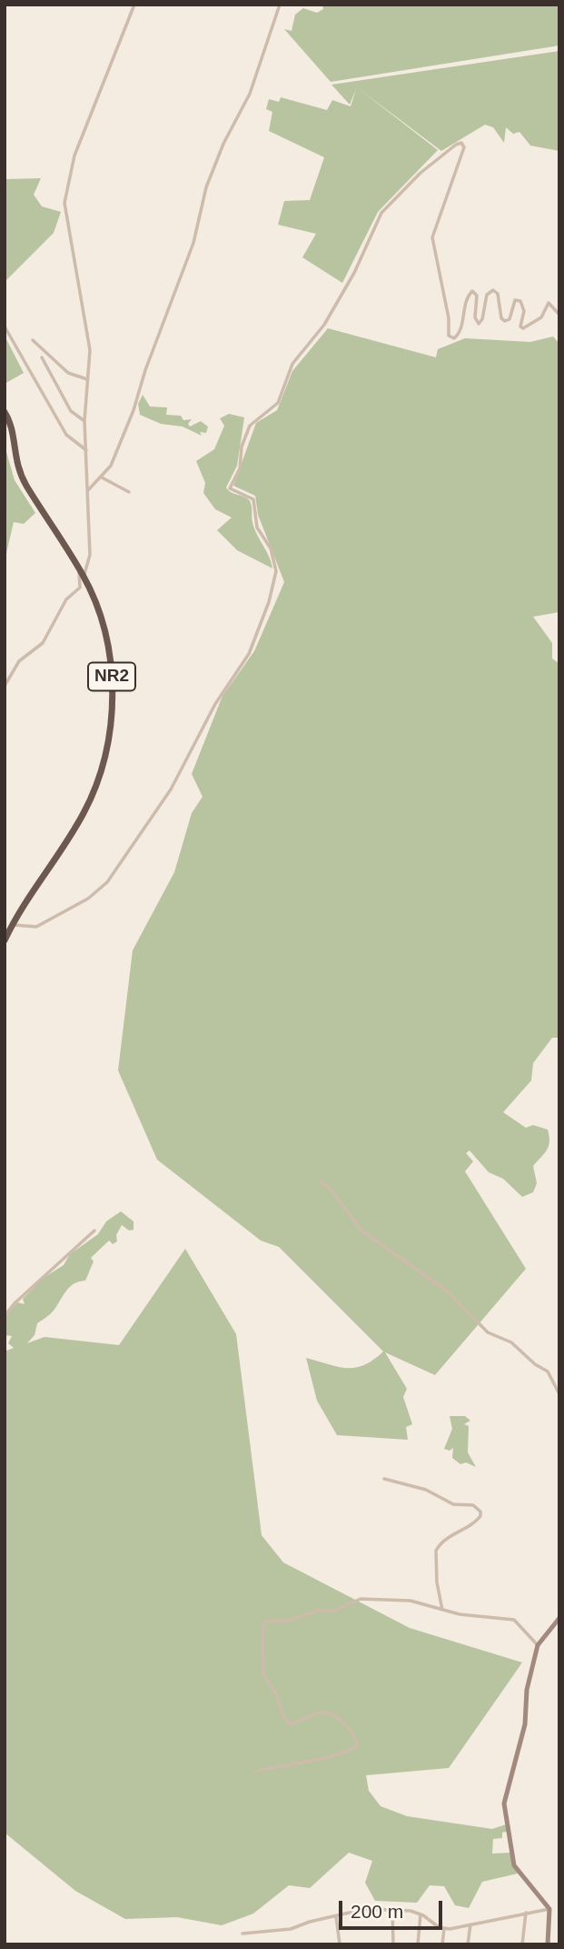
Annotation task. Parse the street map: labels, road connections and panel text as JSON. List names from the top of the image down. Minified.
{"streets":{"highway":["NR2"]},"scale_bar":"200 m"}
